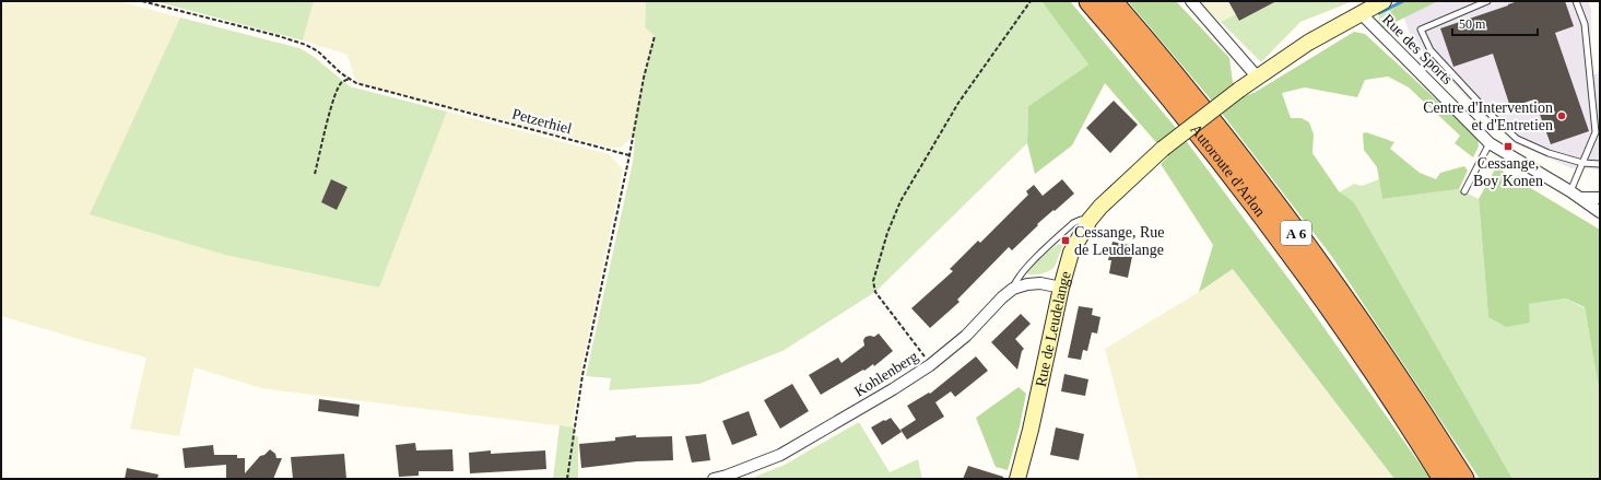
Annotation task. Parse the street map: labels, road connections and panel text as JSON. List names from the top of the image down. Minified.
{"streets":{"highway":["Autoroute d'Arlon","A 6"],"main road":["Rue de Leudelange"],"street":["Rue des Sports","Kohlenberg"],"path":["Petzerhiel"]},"crossings":[["Rue des Sports","Rue de Leudelange"]],"places":{"other":["Centre d'Intervention et d'Entretien"],"transit":["Cessange, Boy Konen","Cessange, Rue de Leudelange"]},"scale_bar":"50 m"}
